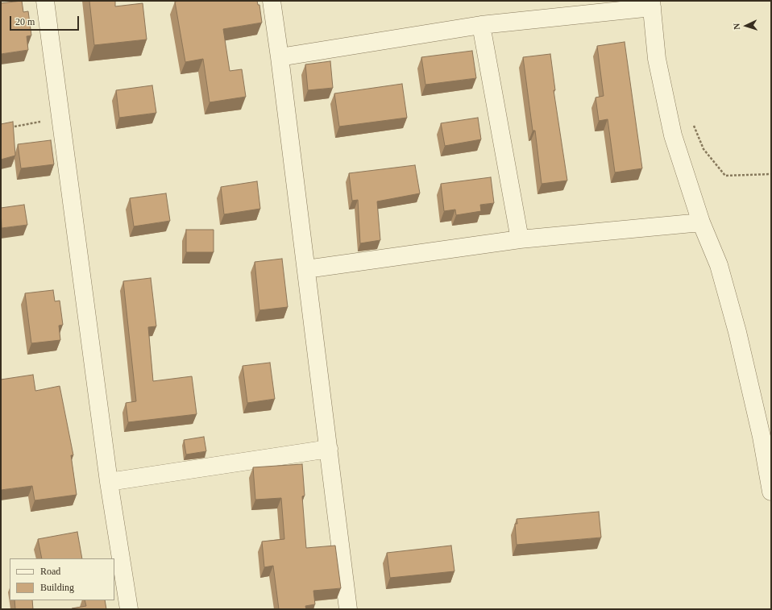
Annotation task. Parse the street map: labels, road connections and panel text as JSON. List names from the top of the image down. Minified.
{"legend":["Road","Building"],"scale_bar":"20 m","north":"left"}
